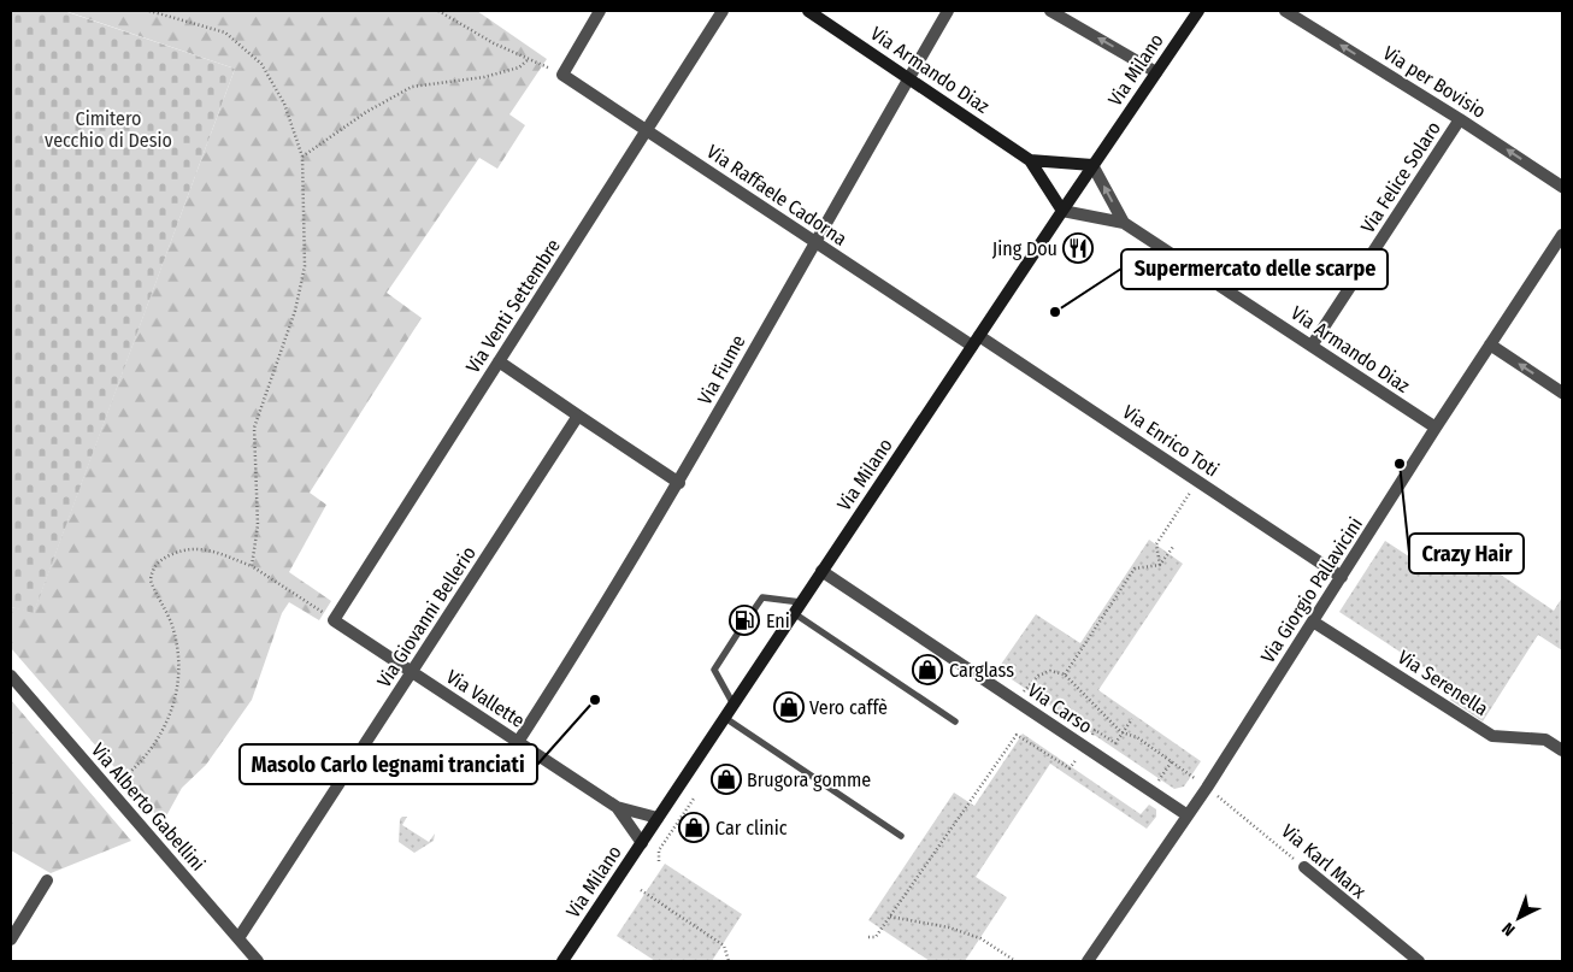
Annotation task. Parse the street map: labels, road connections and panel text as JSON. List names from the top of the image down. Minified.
{"streets":{"main road":["Via Armando Diaz","Via Milano"],"street":["Via per Bovisio","Via Felice Solaro","Via Raffaele Cadorna","Via Venti Settembre","Via Fiume","Via Enrico Toti","Via Giorgio Pallavicini","Via Giovanni Bellerio","Via Serenella","Via Vallette","Via Carso","Via Alberto Gabellini","Via Karl Marx"]},"crossings":[["Via Armando Diaz","Via Milano"],["Via Armando Diaz","Via Felice Solaro"],["Via Armando Diaz","Via Fiume"],["Via Armando Diaz","Via Giorgio Pallavicini"],["Via Milano","Via Raffaele Cadorna"],["Via Milano","Via Enrico Toti"],["Via Milano","Via Vallette"],["Via Milano","Via Carso"],["Via per Bovisio","Via Felice Solaro"],["Via Raffaele Cadorna","Via Venti Settembre"],["Via Raffaele Cadorna","Via Fiume"],["Via Raffaele Cadorna","Via Enrico Toti"],["Via Venti Settembre","Via Vallette"],["Via Fiume","Via Vallette"],["Via Enrico Toti","Via Giorgio Pallavicini"],["Via Giorgio Pallavicini","Via Serenella"],["Via Giorgio Pallavicini","Via Carso"],["Via Giorgio Pallavicini","Via Karl Marx"],["Via Giovanni Bellerio","Via Vallette"],["Via Giovanni Bellerio","Via Alberto Gabellini"]],"one_way":["Via per Bovisio"],"parks":["Cimitero vecchio di Desio"],"places":{"restaurant":["Jing Dou"],"other":["Supermercato delle scarpe","Crazy Hair","Masolo Carlo legnami tranciati"],"fuel station":["Eni"],"shop":["Carglass","Vero caffè","Brugora gomme","Car clinic"]},"north":"bottom left"}
